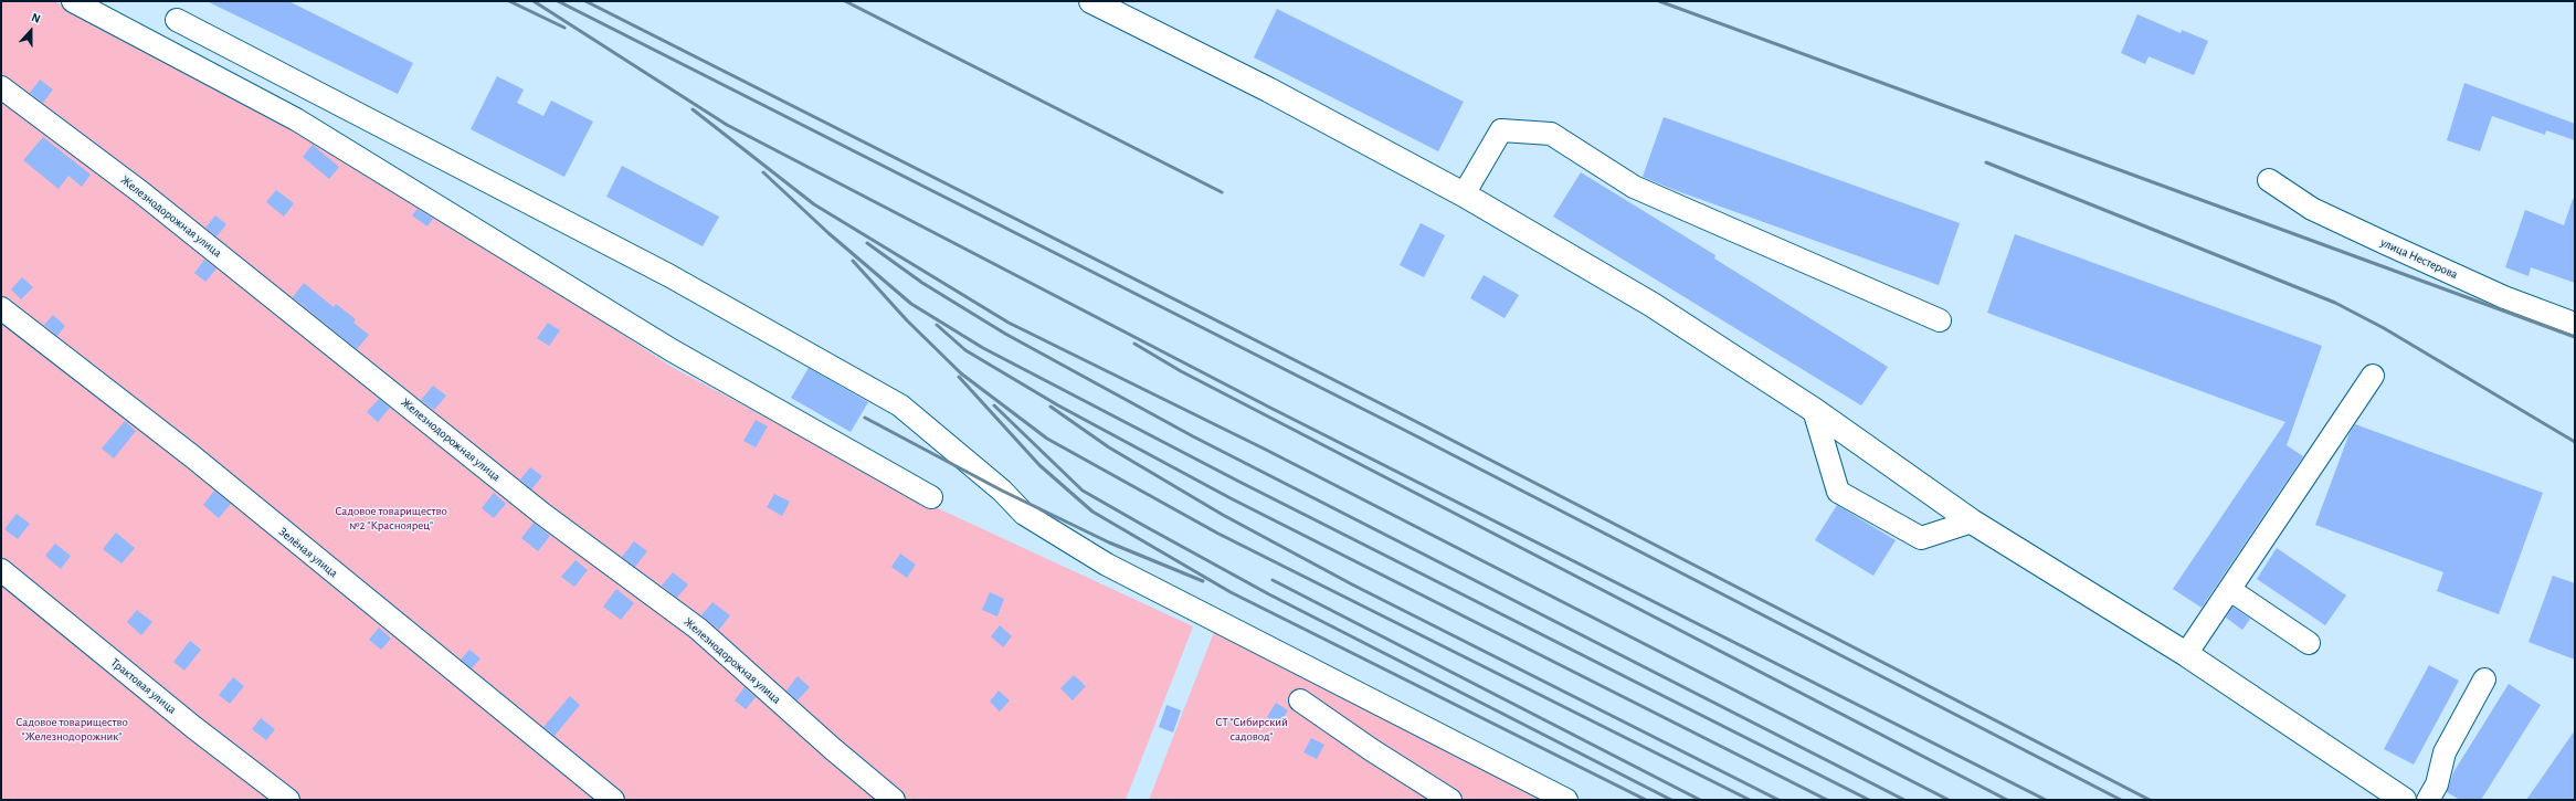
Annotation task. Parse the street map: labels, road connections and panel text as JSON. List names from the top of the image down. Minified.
{"streets":{"street":["Железнодорожная улица","улица Нестерова","Зелёная улица","Трактовая улица"]},"parks":["Садовое товарищество №2 \"Красноярец\"","Садовое товарищество \"Железнодорожник\"","СТ \"Сибирский садовод\""],"north":"top"}
